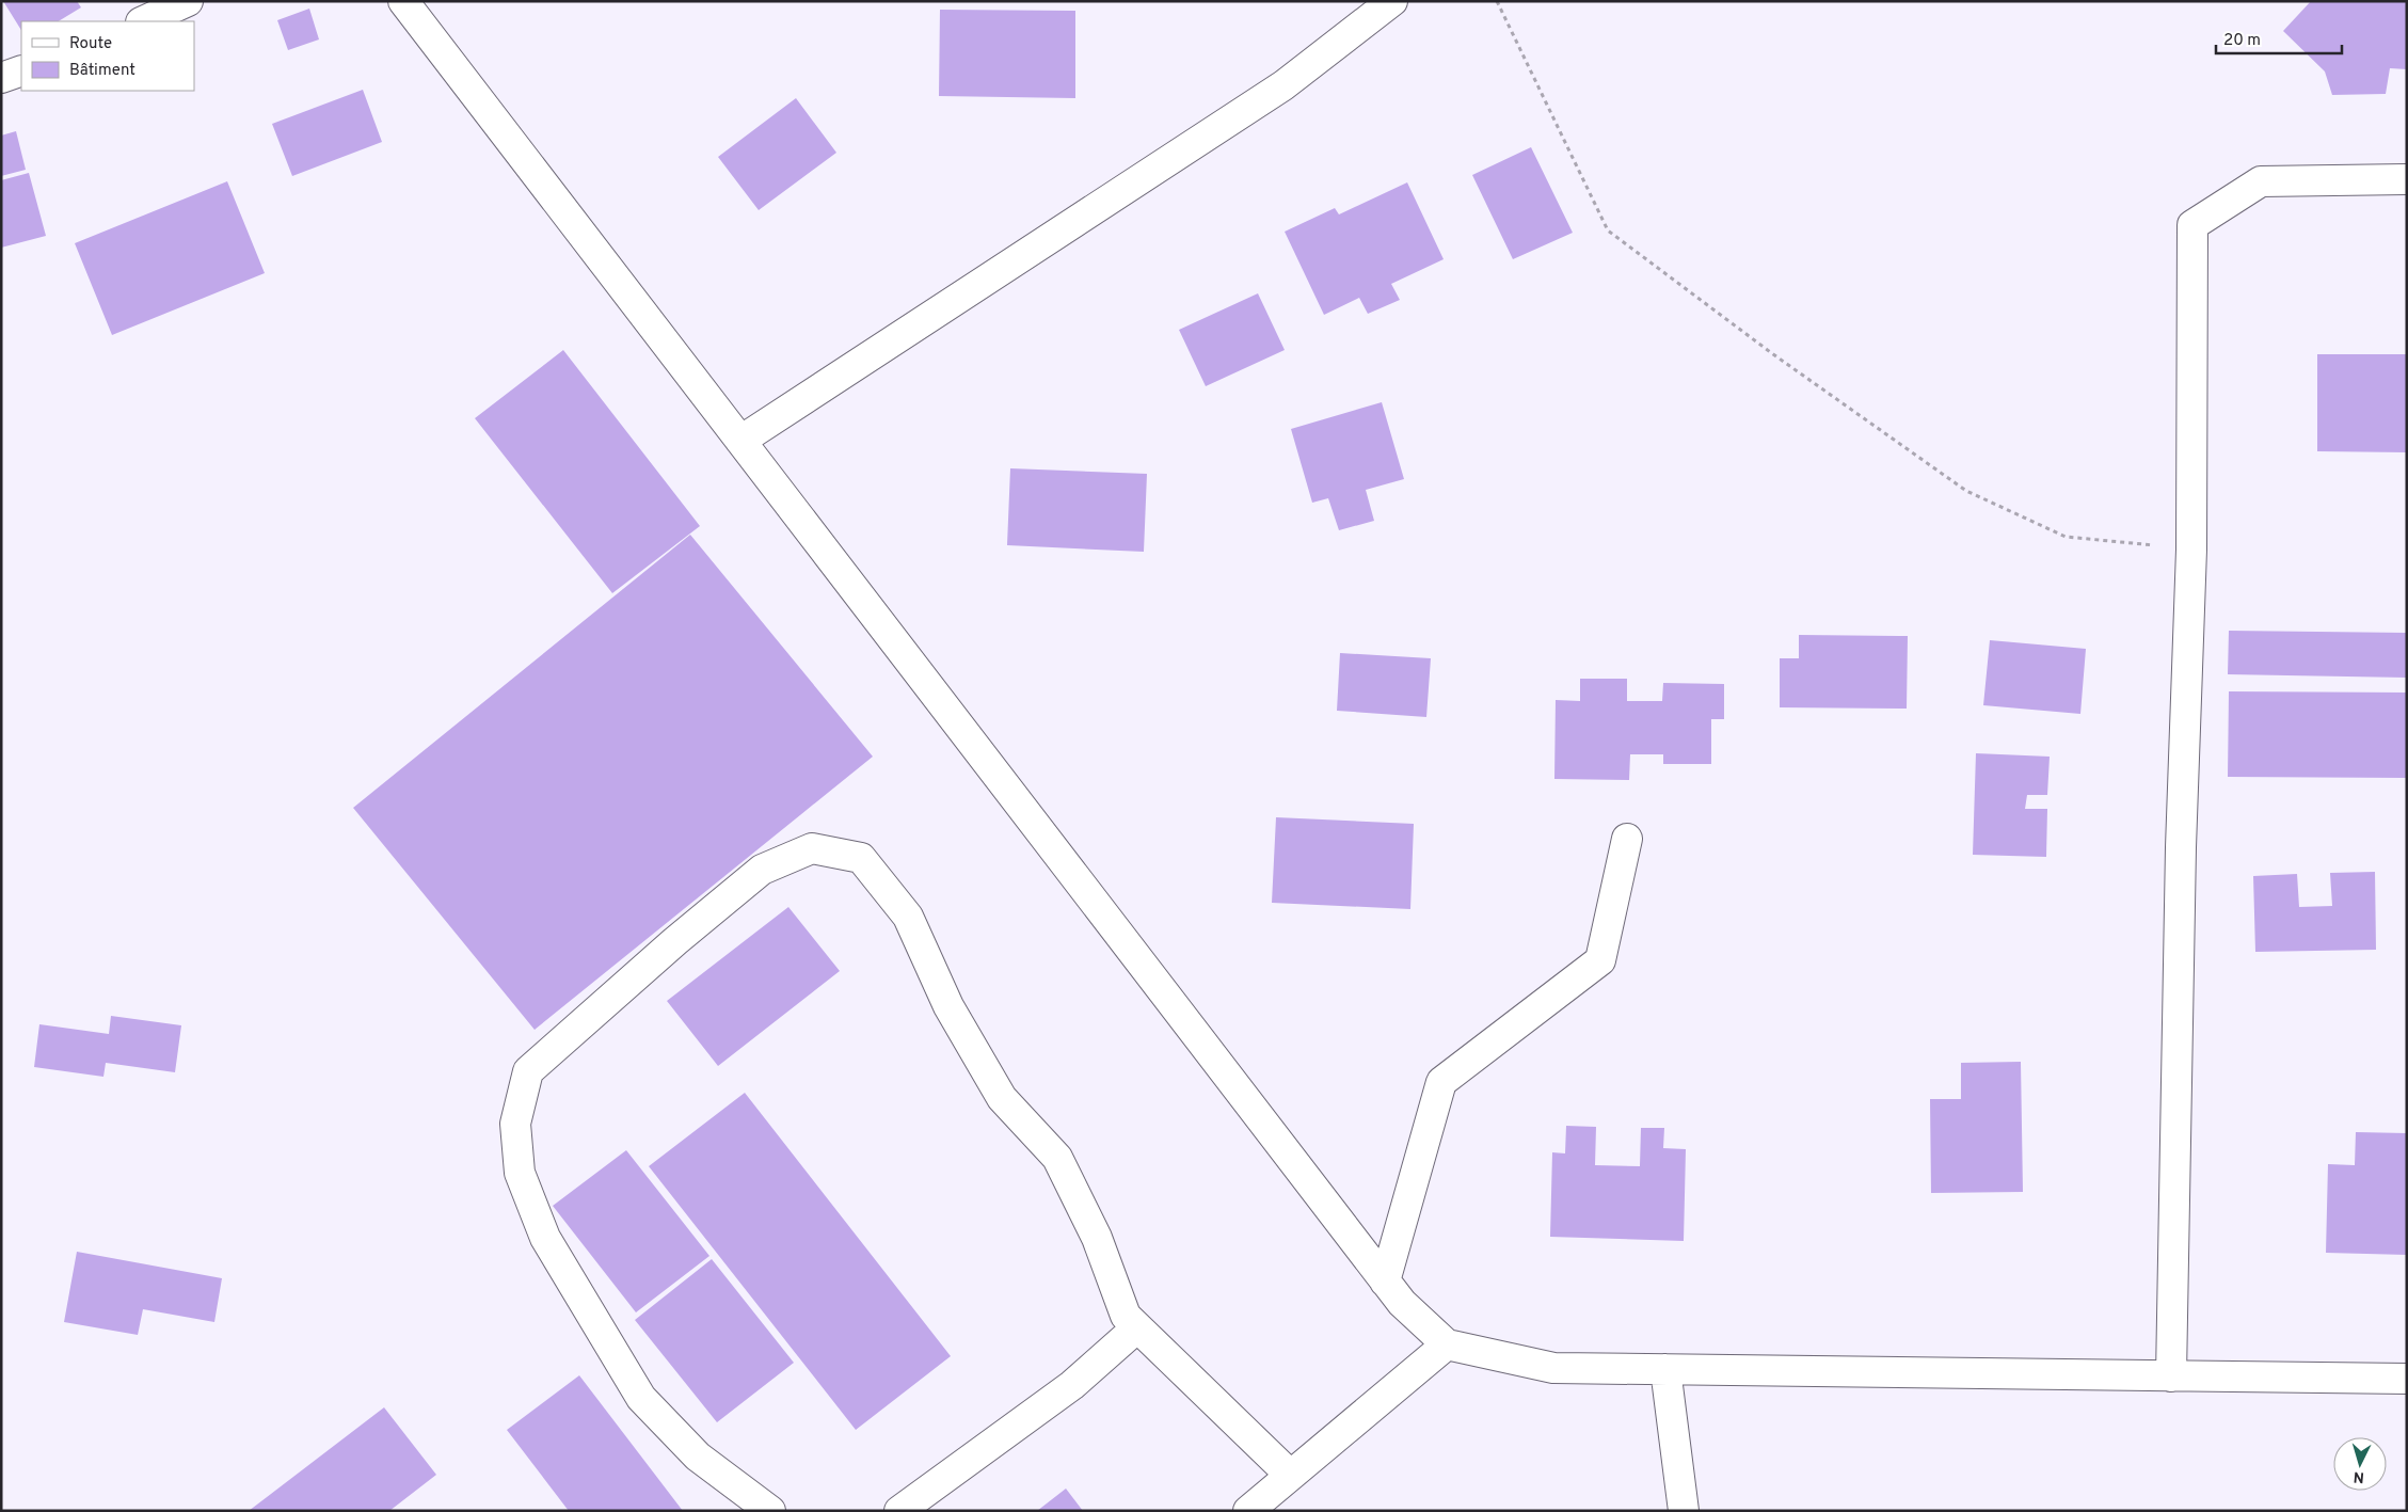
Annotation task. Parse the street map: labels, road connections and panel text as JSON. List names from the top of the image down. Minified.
{"legend":["Route","Bâtiment"],"scale_bar":"20 m","north":"bottom"}
